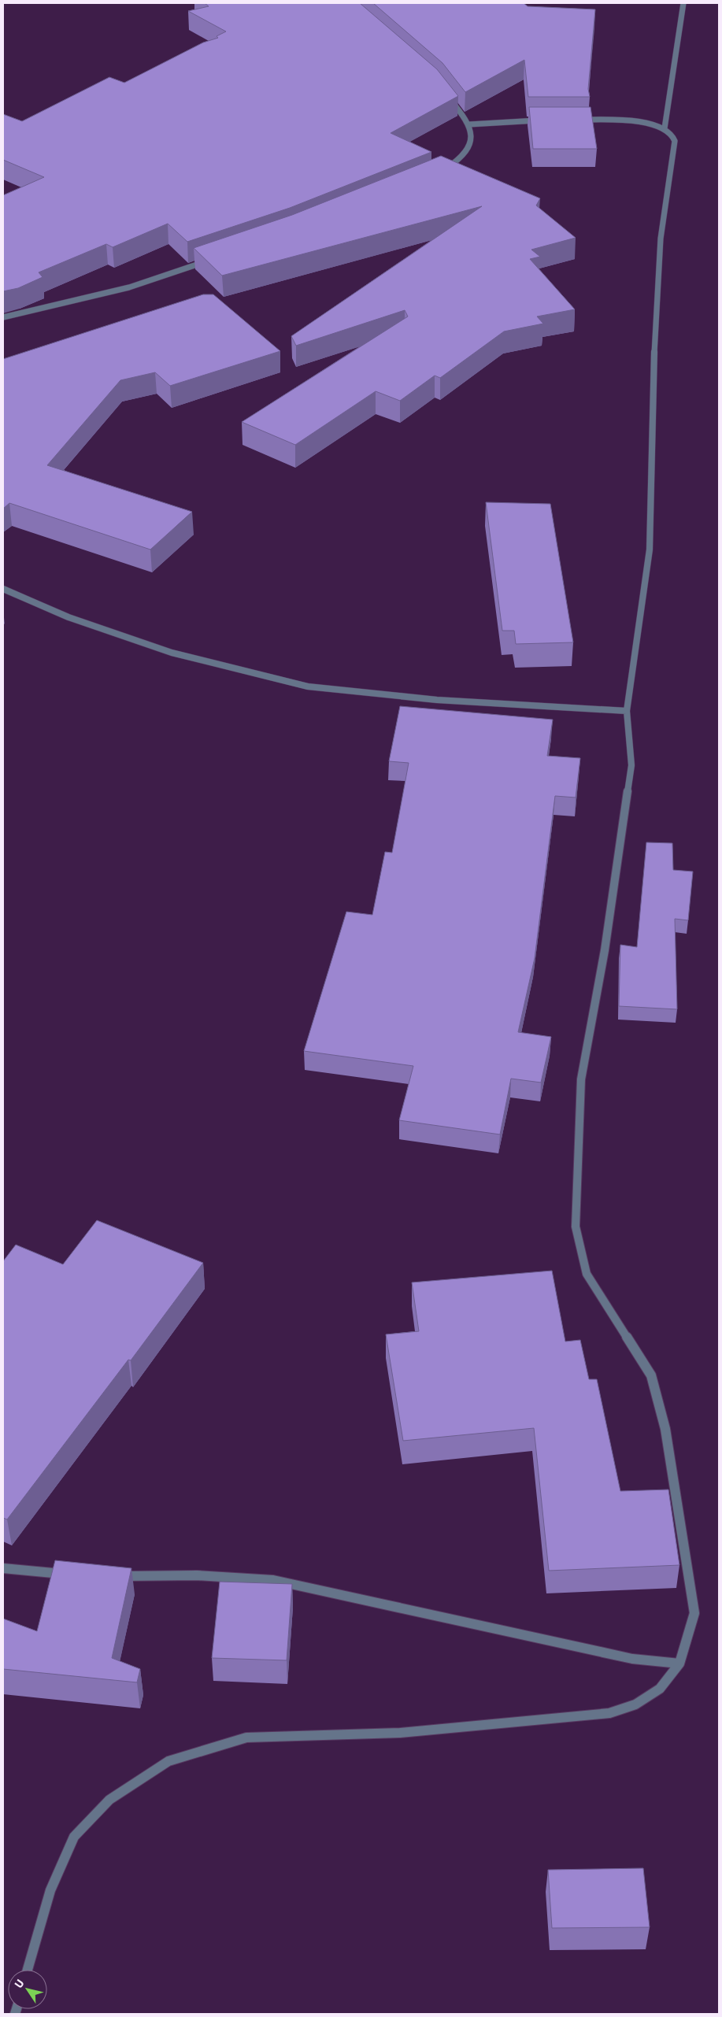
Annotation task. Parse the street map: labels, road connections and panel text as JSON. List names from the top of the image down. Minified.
{"north":"top left"}
